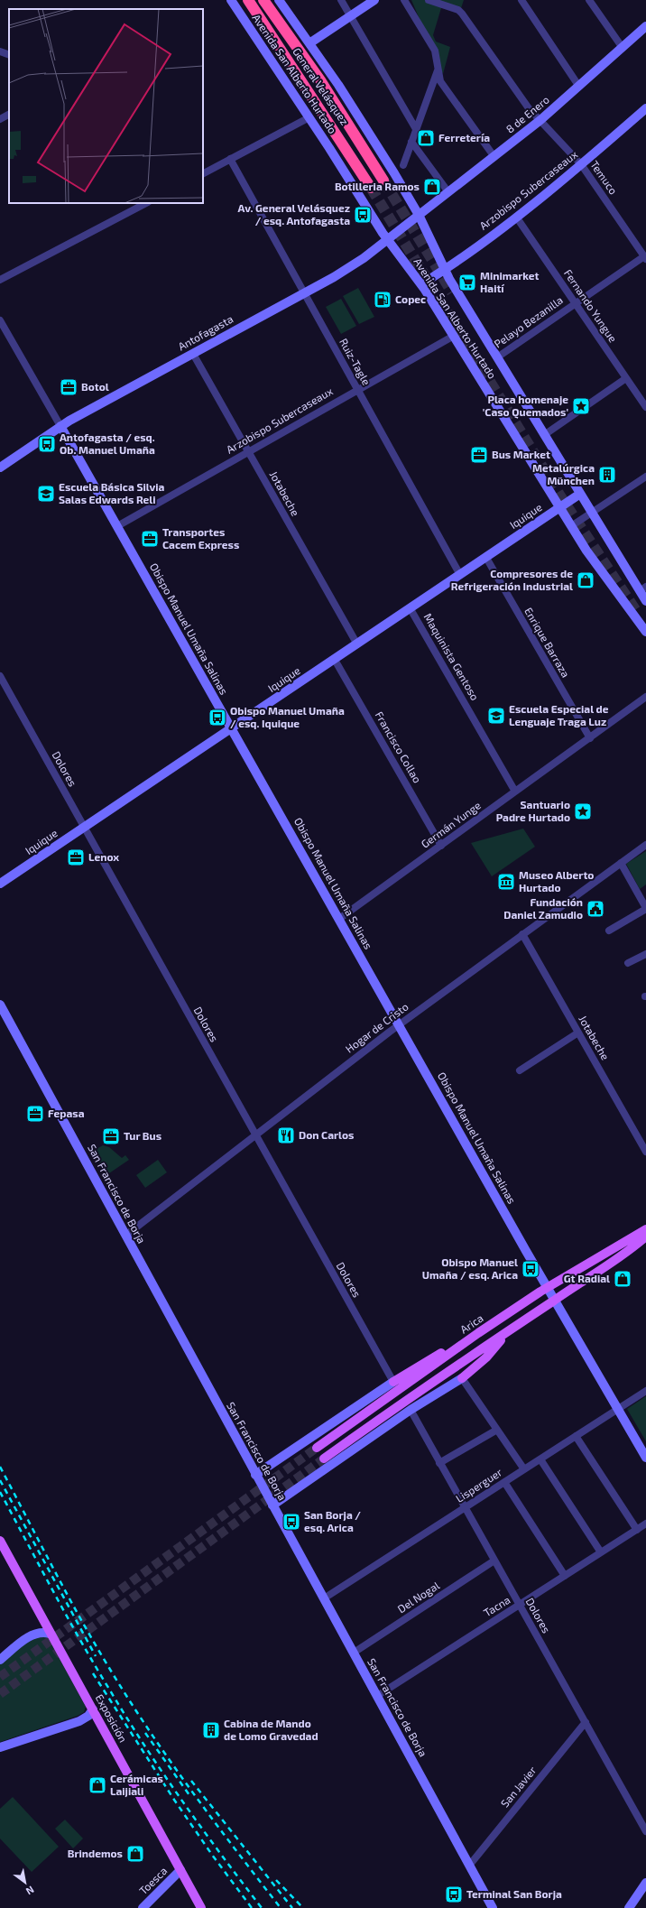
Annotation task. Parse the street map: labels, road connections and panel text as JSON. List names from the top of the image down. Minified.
{"streets":{"highway":["General Velásquez"],"main road":["Arica","Exposición"],"street":["Avenida San Alberto Hurtado","8 de Enero","Temuco","Arzobispo Subercaseaux","Fernando Yungue","Pelayo Bezanilla","Antofagasta","Ruiz-Tagle","Jotabeche","Iquique","Obispo Manuel Umaña Salinas","Enrique Barraza","Maquinista Gentoso","Francisco Collao","Dolores","Germán Yunge","Hogar de Cristo","San Francisco de Borja","Lisperguer","Del Nogal","Tacna","San Javier","Toesca"]},"crossings":[["Avenida San Alberto Hurtado","8 de Enero"],["Avenida San Alberto Hurtado","Arzobispo Subercaseaux"],["Avenida San Alberto Hurtado","Pelayo Bezanilla"],["Avenida San Alberto Hurtado","Antofagasta"],["Avenida San Alberto Hurtado","Iquique"],["8 de Enero","Temuco"],["8 de Enero","Antofagasta"],["Temuco","Arzobispo Subercaseaux"],["Temuco","Pelayo Bezanilla"],["Arzobispo Subercaseaux","Fernando Yungue"],["Arzobispo Subercaseaux","Ruiz-Tagle"],["Arzobispo Subercaseaux","Jotabeche"],["Arzobispo Subercaseaux","Obispo Manuel Umaña Salinas"],["Fernando Yungue","Pelayo Bezanilla"],["Antofagasta","Ruiz-Tagle"],["Antofagasta","Jotabeche"],["Antofagasta","Obispo Manuel Umaña Salinas"],["Ruiz-Tagle","Iquique"],["Jotabeche","Iquique"],["Jotabeche","Hogar de Cristo"],["Iquique","Obispo Manuel Umaña Salinas"],["Iquique","Enrique Barraza"],["Iquique","Maquinista Gentoso"],["Iquique","Francisco Collao"],["Iquique","Dolores"],["Obispo Manuel Umaña Salinas","Germán Yunge"],["Obispo Manuel Umaña Salinas","Hogar de Cristo"],["Obispo Manuel Umaña Salinas","Arica"],["Obispo Manuel Umaña Salinas","Lisperguer"],["Enrique Barraza","Germán Yunge"],["Maquinista Gentoso","Germán Yunge"],["Francisco Collao","Germán Yunge"],["Dolores","Hogar de Cristo"],["Dolores","Lisperguer"],["Dolores","Del Nogal"],["Dolores","Tacna"],["Dolores","San Javier"],["Hogar de Cristo","San Francisco de Borja"],["San Francisco de Borja","Lisperguer"],["San Francisco de Borja","Del Nogal"],["San Francisco de Borja","Tacna"],["San Francisco de Borja","San Javier"],["Exposición","Toesca"]],"places":{"shop":["Ferretería","Botilleria Ramos","Compresores de Refrigeración Industrial","Gt Radial","Cerámicas Laijiali","Brindemos"],"bus stop":["Av. General Velásquez / esq. Antofagasta","Antofagasta / esq. Ob. Manuel Umaña","Obispo Manuel Umaña / esq. Iquique","Obispo Manuel Umaña / esq. Arica","San Borja / esq. Arica","Terminal San Borja"],"supermarket":["Minimarket Haití"],"fuel station":["Copec"],"office":["Botol","Bus Market","Transportes Cacem Express","Lenox","Fepasa","Tur Bus"],"place":["Placa homenaje 'Caso Quemados'","Santuario Padre Hurtado"],"building":["Metalúrgica München","Cabina de Mando de Lomo Gravedad"],"school or university":["Escuela Básica Silvia Salas Edwards Reli","Escuela Especial de Lenguaje Traga Luz"],"museum":["Museo Alberto Hurtado"],"public building":["Fundación Daniel Zamudio"],"restaurant":["Don Carlos"]},"north":"bottom right"}
